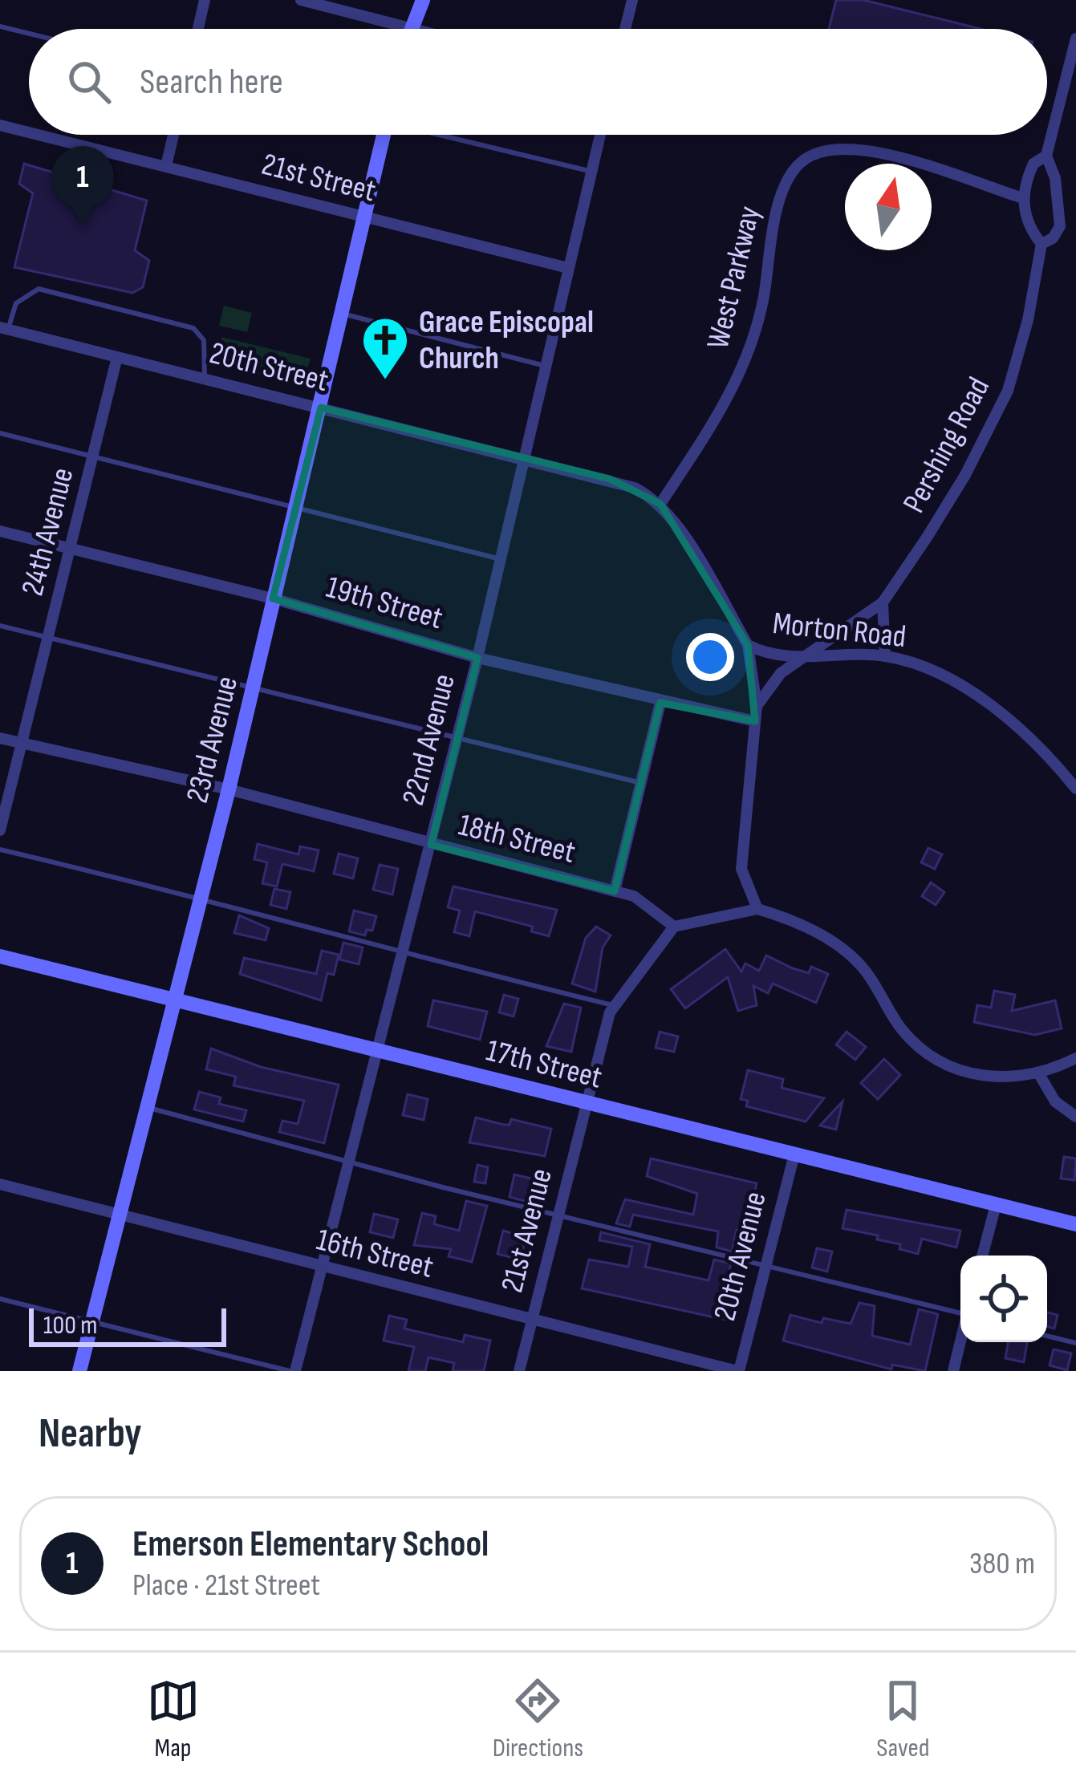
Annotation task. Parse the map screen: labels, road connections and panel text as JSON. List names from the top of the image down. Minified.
{"streets":{"main road":["23rd Avenue","17th Street"],"street":["21st Street","West Parkway","20th Street","Pershing Road","24th Avenue","19th Street","Morton Road","22nd Avenue","18th Street","21st Avenue","16th Street","20th Avenue"]},"crossings":[["21st Street","23rd Avenue"],["21st Street","22nd Avenue"],["West Parkway","Morton Road"],["20th Street","24th Avenue"],["20th Street","23rd Avenue"],["20th Street","22nd Avenue"],["Pershing Road","Morton Road"],["24th Avenue","19th Street"],["24th Avenue","18th Street"],["19th Street","23rd Avenue"],["19th Street","22nd Avenue"],["23rd Avenue","18th Street"],["23rd Avenue","17th Street"],["23rd Avenue","16th Street"],["22nd Avenue","18th Street"],["22nd Avenue","17th Street"],["22nd Avenue","16th Street"],["17th Street","21st Avenue"],["17th Street","20th Avenue"],["21st Avenue","16th Street"],["16th Street","20th Avenue"]],"places":{"church":["Grace Episcopal Church"]},"scale_bar":"100 m","north":"top","page":{"search":"Search here","pins":"1","scale":"100 m","heading":"Nearby","list":[{"mark":"1","name":"Emerson Elementary School","note":"Place · 21st Street","value":"380 m"}],"nav":["Map","Directions","Saved"]}}
